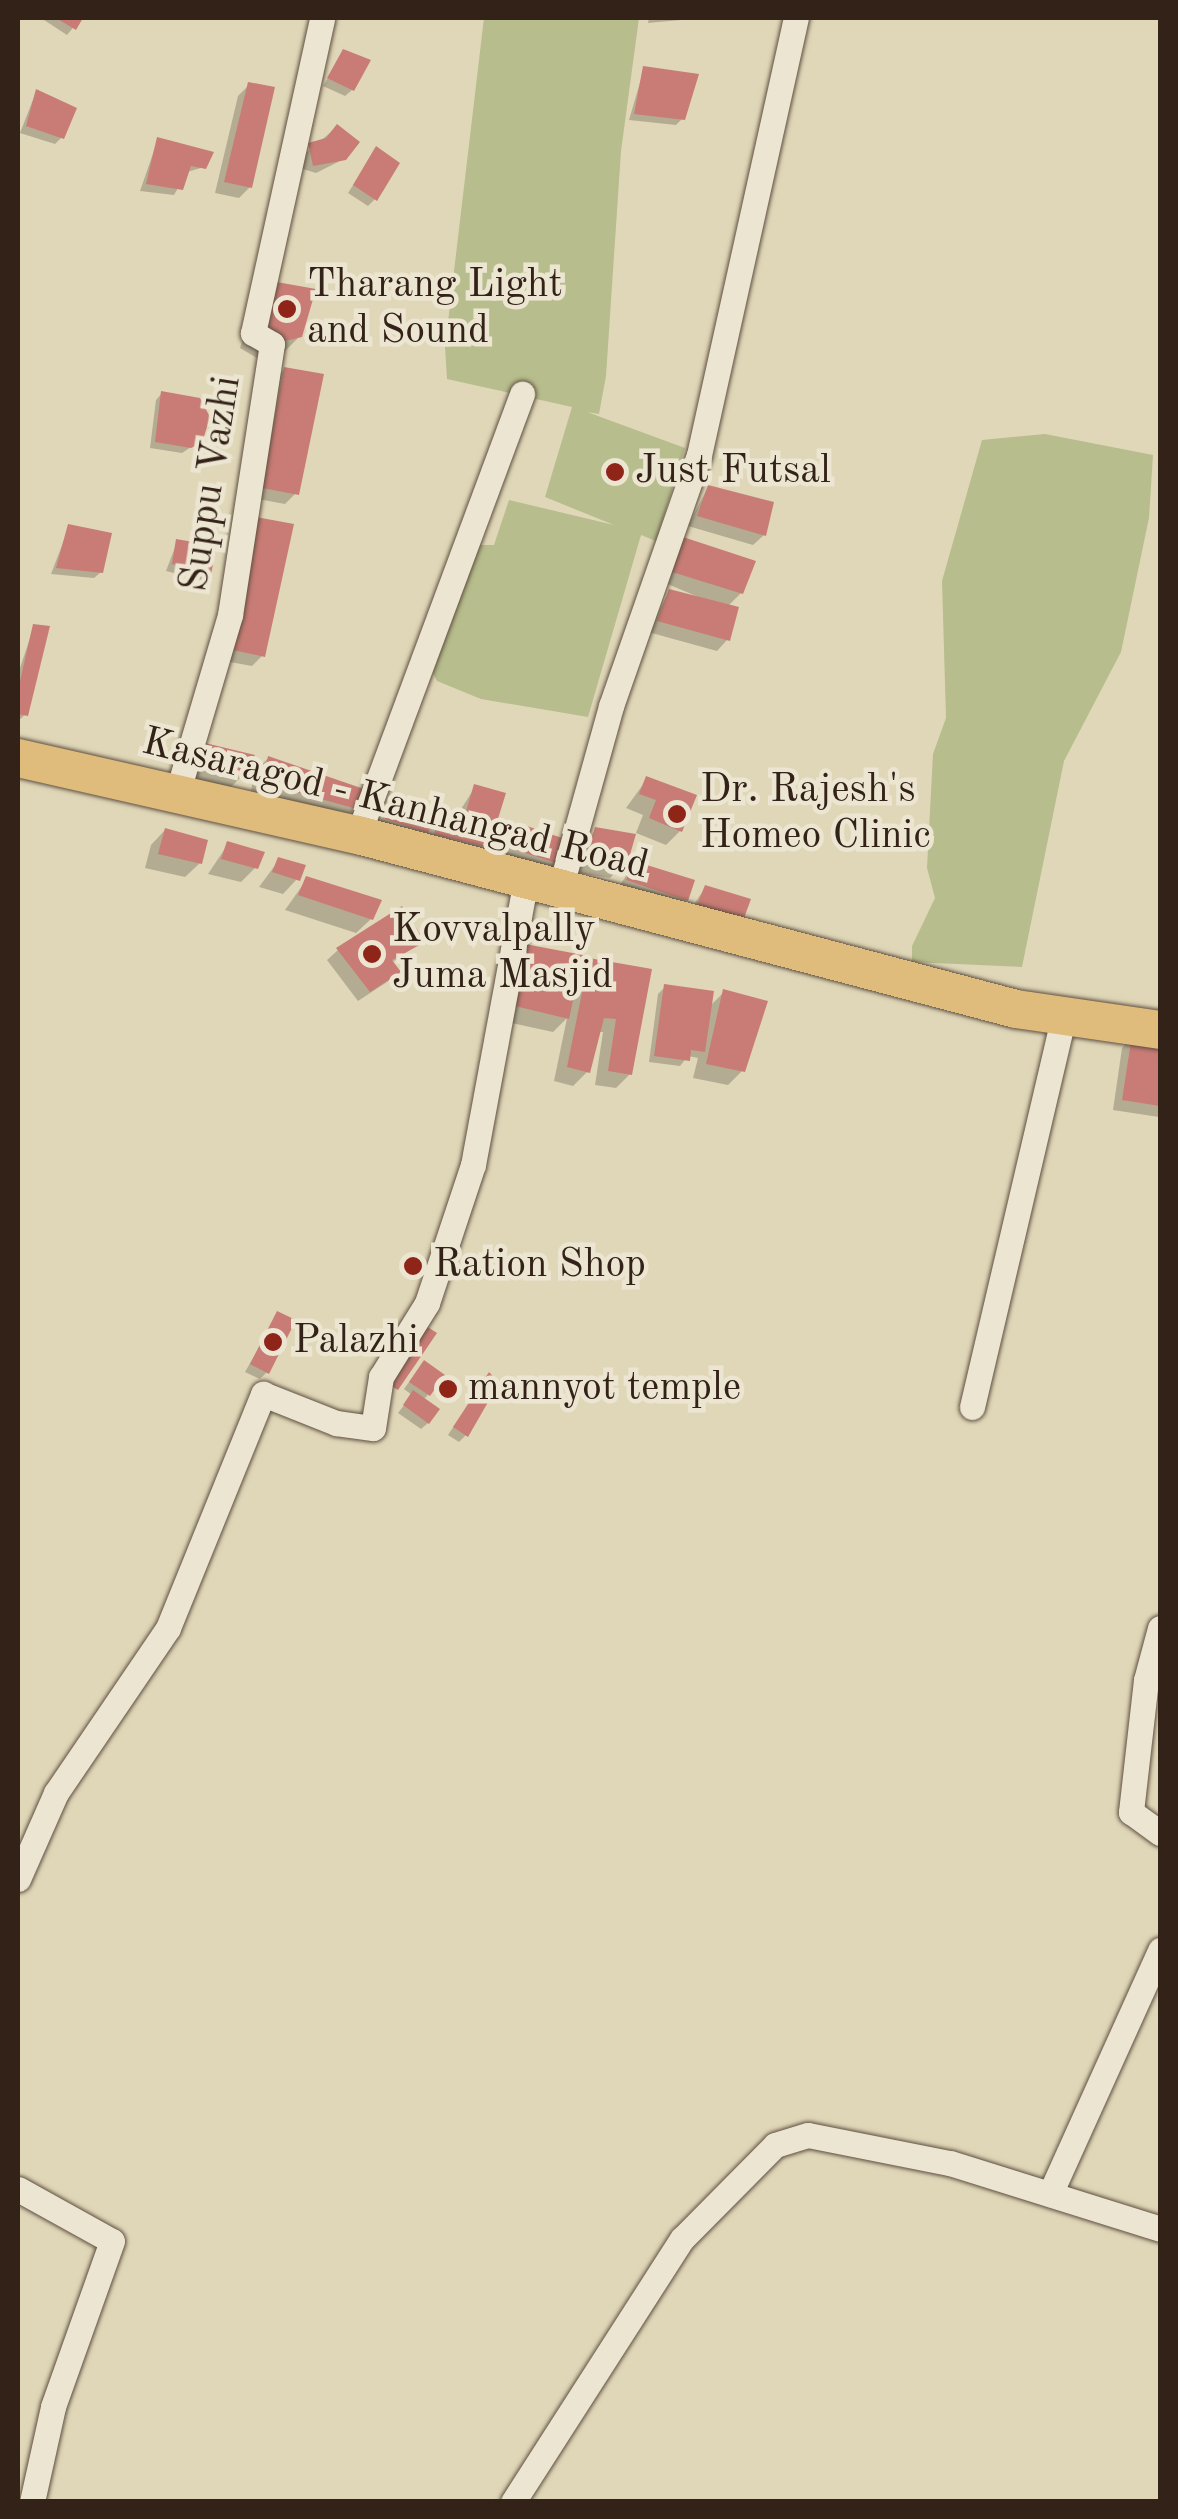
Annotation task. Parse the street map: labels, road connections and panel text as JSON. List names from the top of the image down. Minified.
{"streets":{"main road":["Kasaragod - Kanhangad Road"],"street":["Suppu Vazhi"]},"crossings":[["Suppu Vazhi","Kasaragod - Kanhangad Road"]],"places":["Tharang Light and Sound","Just Futsal","Dr. Rajesh's Homeo Clinic","Kovvalpally Juma Masjid","Ration Shop","Palazhi","mannyot temple"]}
